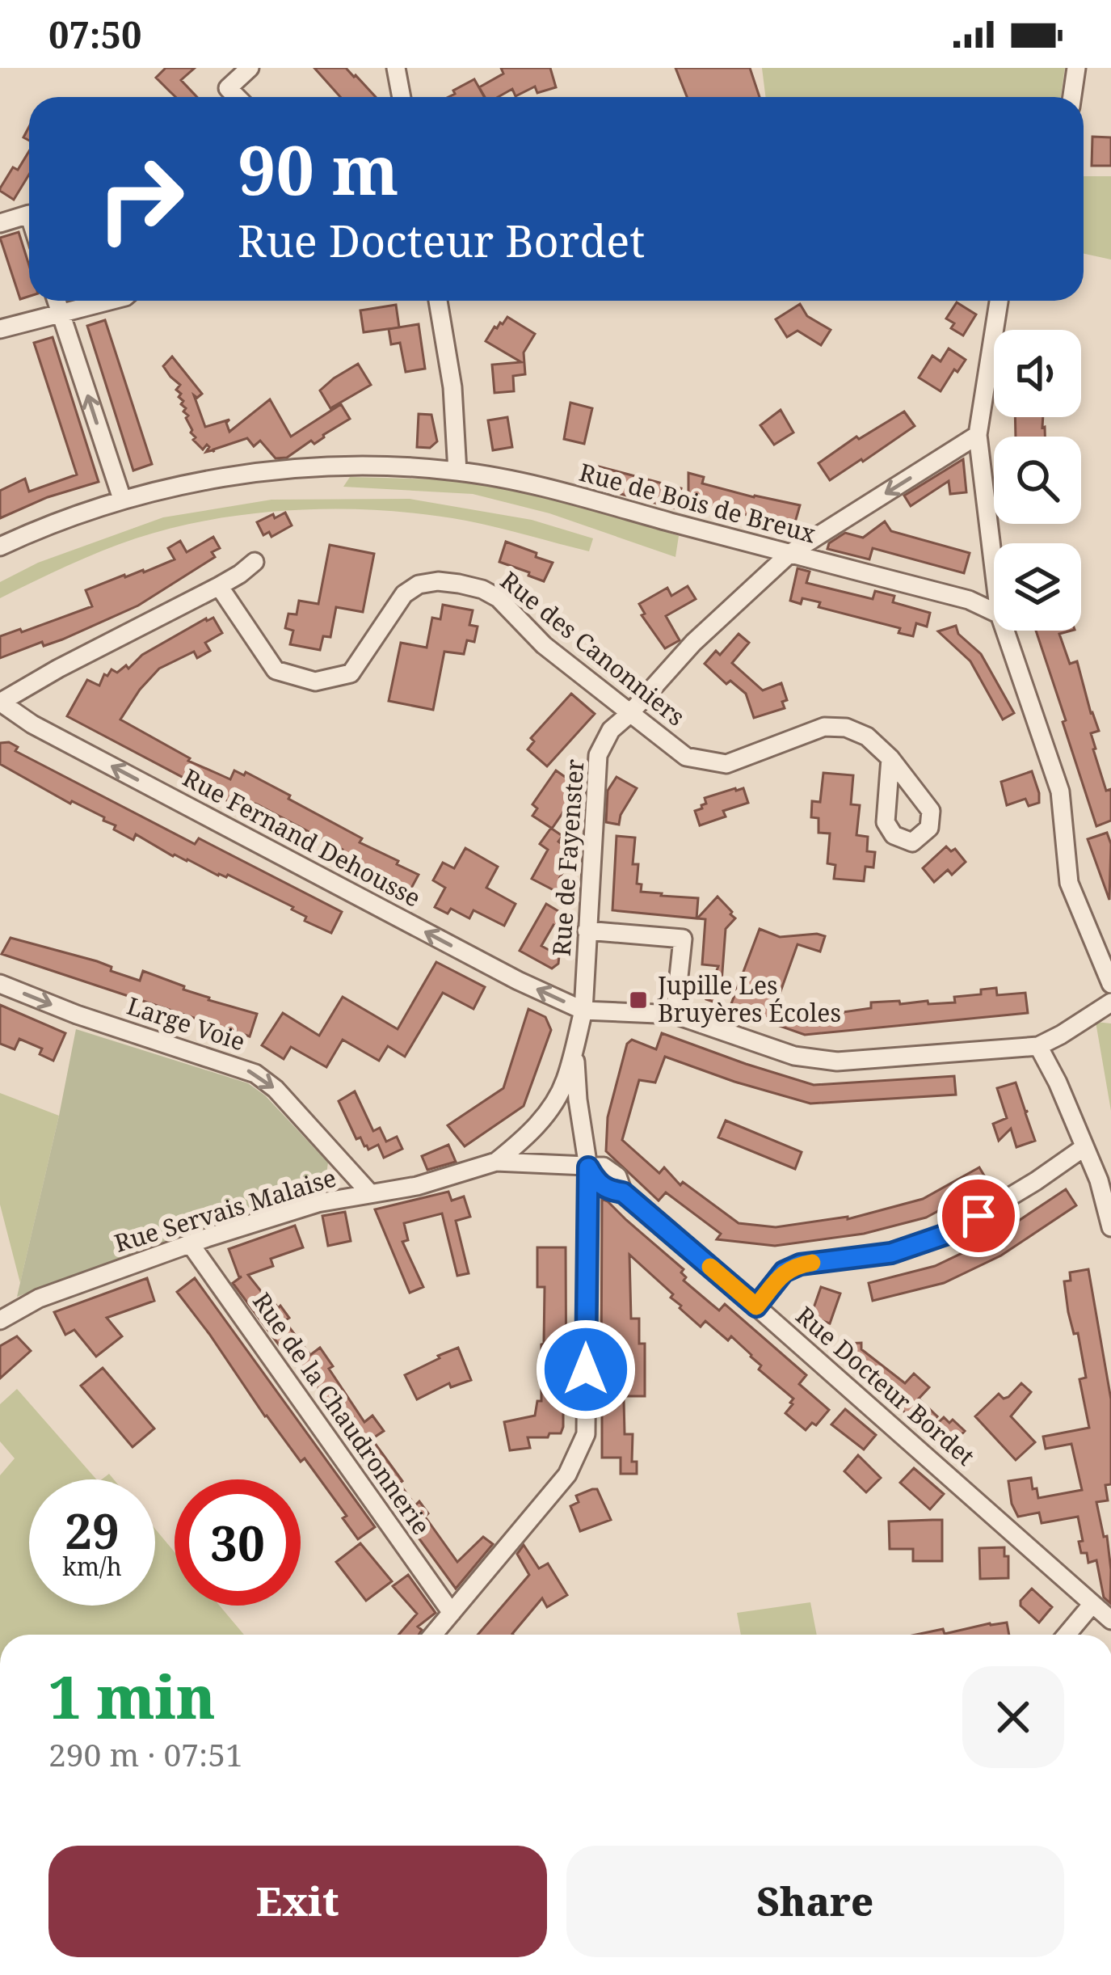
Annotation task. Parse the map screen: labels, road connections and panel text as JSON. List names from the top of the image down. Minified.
{"streets":{"street":["Rue de Bois de Breux","Rue des Canonniers","Rue Fernand Dehousse","Rue de Fayenster","Large Voie","Rue Servais Malaise","Rue Docteur Bordet","Rue de la Chaudronnerie"]},"crossings":[["Rue de Bois de Breux","Rue de Fayenster"],["Rue des Canonniers","Rue de Fayenster"],["Rue Fernand Dehousse","Rue de Fayenster"],["Large Voie","Rue Servais Malaise"],["Rue Servais Malaise","Rue Docteur Bordet"],["Rue Servais Malaise","Rue de la Chaudronnerie"]],"one_way":["Rue Fernand Dehousse","Large Voie"],"places":{"transit":["Jupille Les Bruyères Écoles"]},"page":{"status":"07:50","turn":["90 m","Rue Docteur Bordet"],"speed":"29 km/h","limit":"30","heading":["1 min","290 m · 07:51"],"buttons":["Exit","Share"]}}
